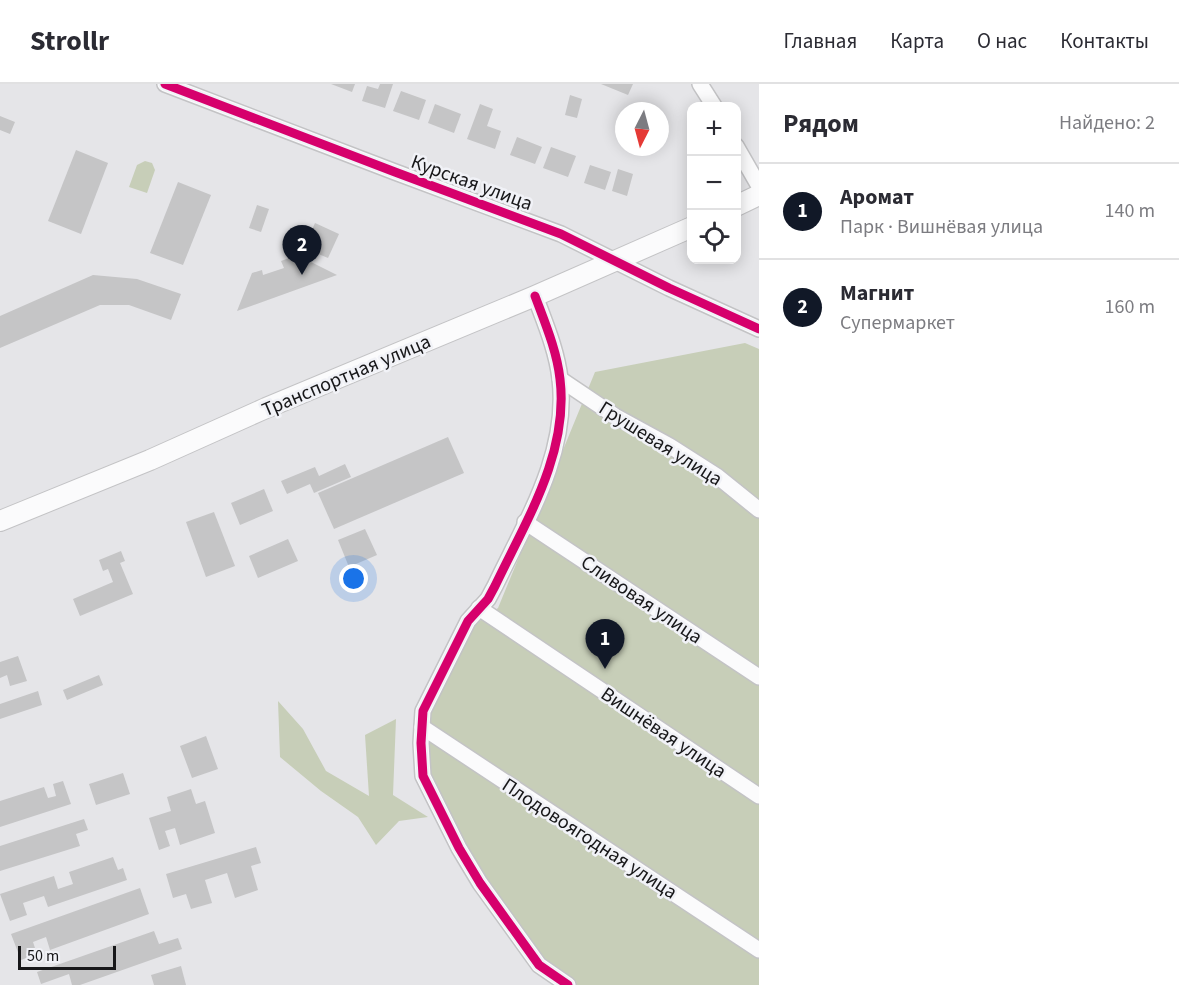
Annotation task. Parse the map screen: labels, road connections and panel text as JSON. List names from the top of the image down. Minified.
{"streets":{"main road":["Транспортная улица"],"street":["Курская улица","Грушевая улица","Сливовая улица","Вишнёвая улица","Плодовоягодная улица"]},"crossings":[["Курская улица","Транспортная улица"]],"scale_bar":"50 m","north":"bottom","page":{"header":"Strollr","nav":["Главная","Карта","О нас","Контакты"],"heading":["Рядом","Найдено: 2"],"map_buttons":["+","−"],"list":[{"mark":"1","name":"Аромат","note":"Парк · Вишнёвая улица","value":"140 m"},{"mark":"2","name":"Магнит","note":"Супермаркет","value":"160 m"}],"pins":["2","1"],"scale":"50 m"}}
